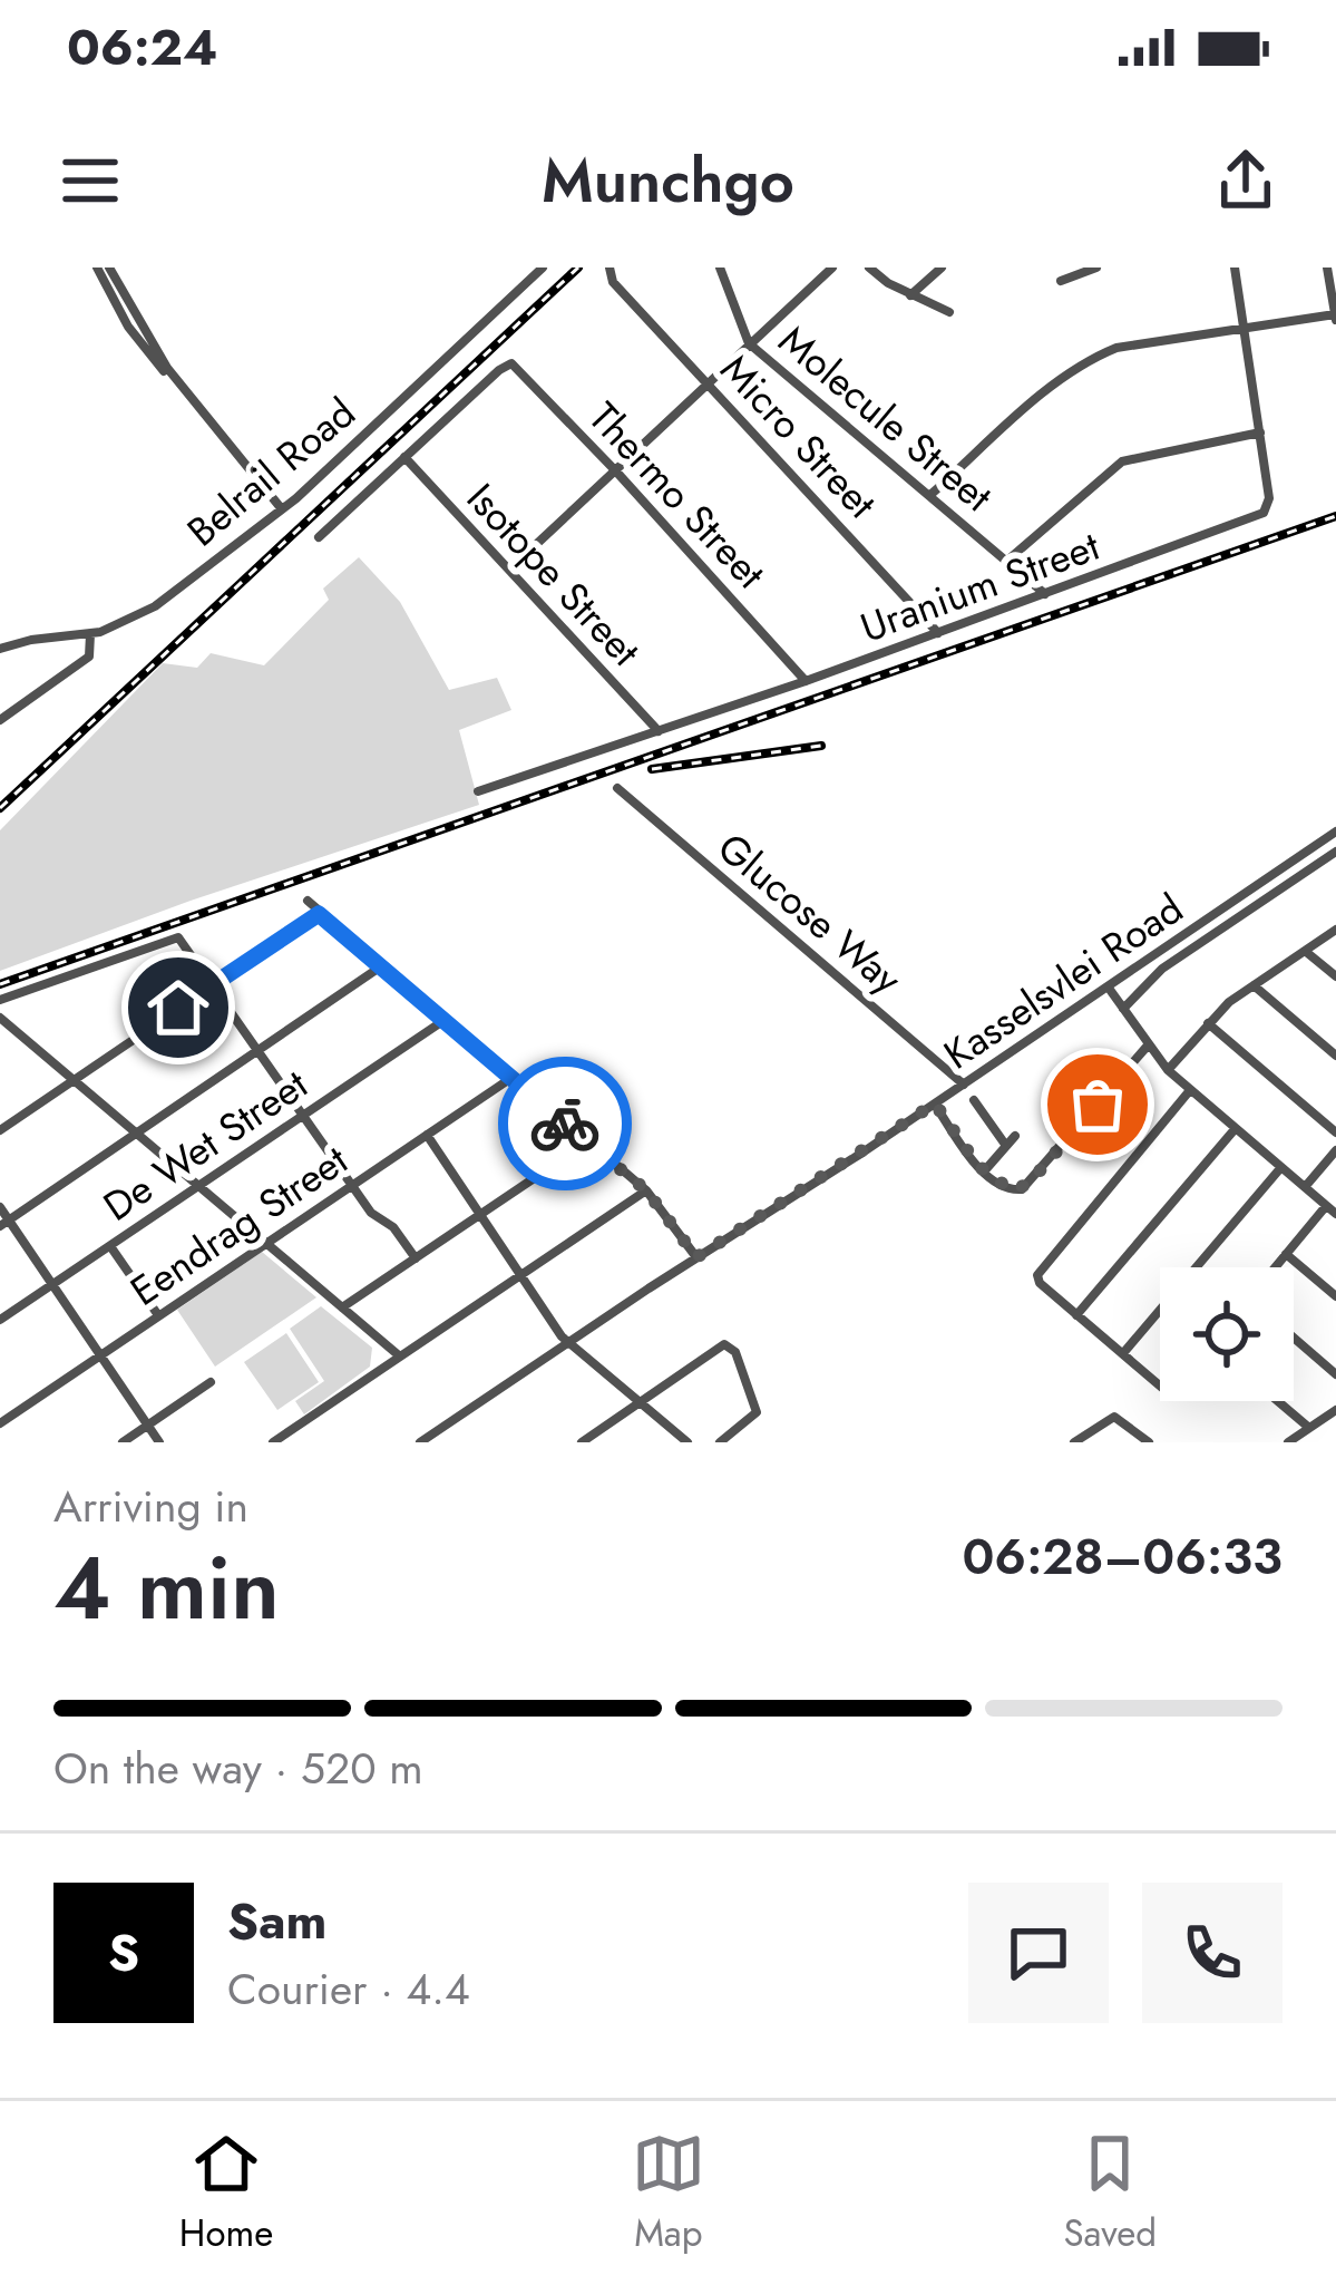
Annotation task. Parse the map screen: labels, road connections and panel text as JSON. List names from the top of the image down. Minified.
{"streets":{"street":["Molecule Street","Micro Street","Belrail Road","Thermo Street","Isotope Street","Uranium Street","Glucose Way","Kasselsvlei Road","De Wet Street","Eendrag Street"]},"crossings":[["Molecule Street","Uranium Street"],["Micro Street","Uranium Street"],["Thermo Street","Isotope Street"],["Thermo Street","Uranium Street"],["Isotope Street","Uranium Street"],["Glucose Way","Kasselsvlei Road"]],"page":{"status":"06:24","header":"Munchgo","heading":["4 min","Arriving in","06:28–06:33"],"panel":["Sam","Courier · 4.4"],"bar":"On the way · 520 m","round":"S","tabs":["Home","Map","Saved"]}}
